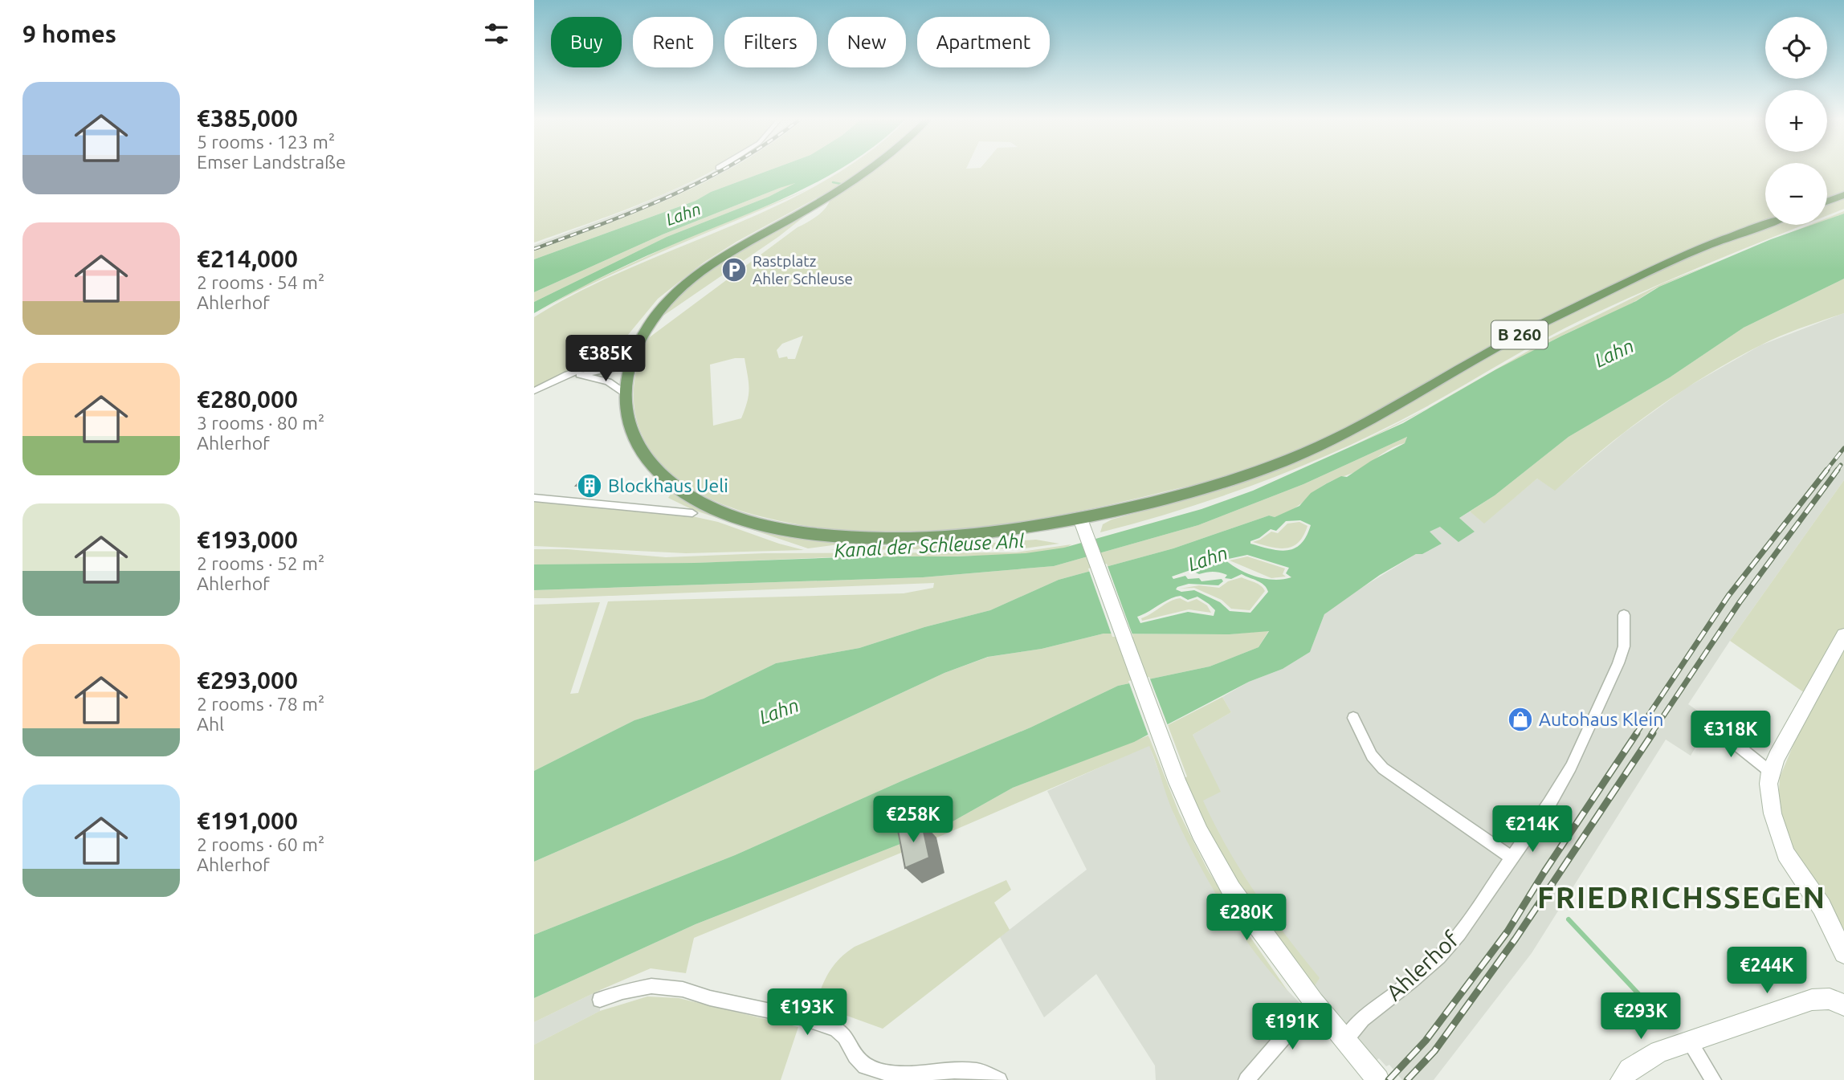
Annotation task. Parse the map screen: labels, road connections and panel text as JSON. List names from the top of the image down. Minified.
{"streets":{"main road":["B 260"],"street":["Ahlerhof"]},"districts":["FRIEDRICHSSEGEN"],"water":["Lahn","Kanal der Schleuse Ahl"],"places":{"parking":["Rastplatz Ahler Schleuse"],"building":["Blockhaus Ueli"],"shop":["Autohaus Klein"]},"page":{"heading":"9 homes","map_buttons":["+","−"],"chip":["Buy","Rent","Filters","New","Apartment"],"list":[{"name":"€385,000","note":"5 rooms · 123 m² · Emser Landstraße"},{"name":"€214,000","note":"2 rooms · 54 m² · Ahlerhof"},{"name":"€280,000","note":"3 rooms · 80 m² · Ahlerhof"},{"name":"€193,000","note":"2 rooms · 52 m² · Ahlerhof"},{"name":"€293,000","note":"2 rooms · 78 m² · Ahl"},{"name":"€191,000","note":"2 rooms · 60 m² · Ahlerhof"}],"price":["€385K","€318K","€258K","€214K","€280K","€244K","€193K","€293K","€191K"]}}
